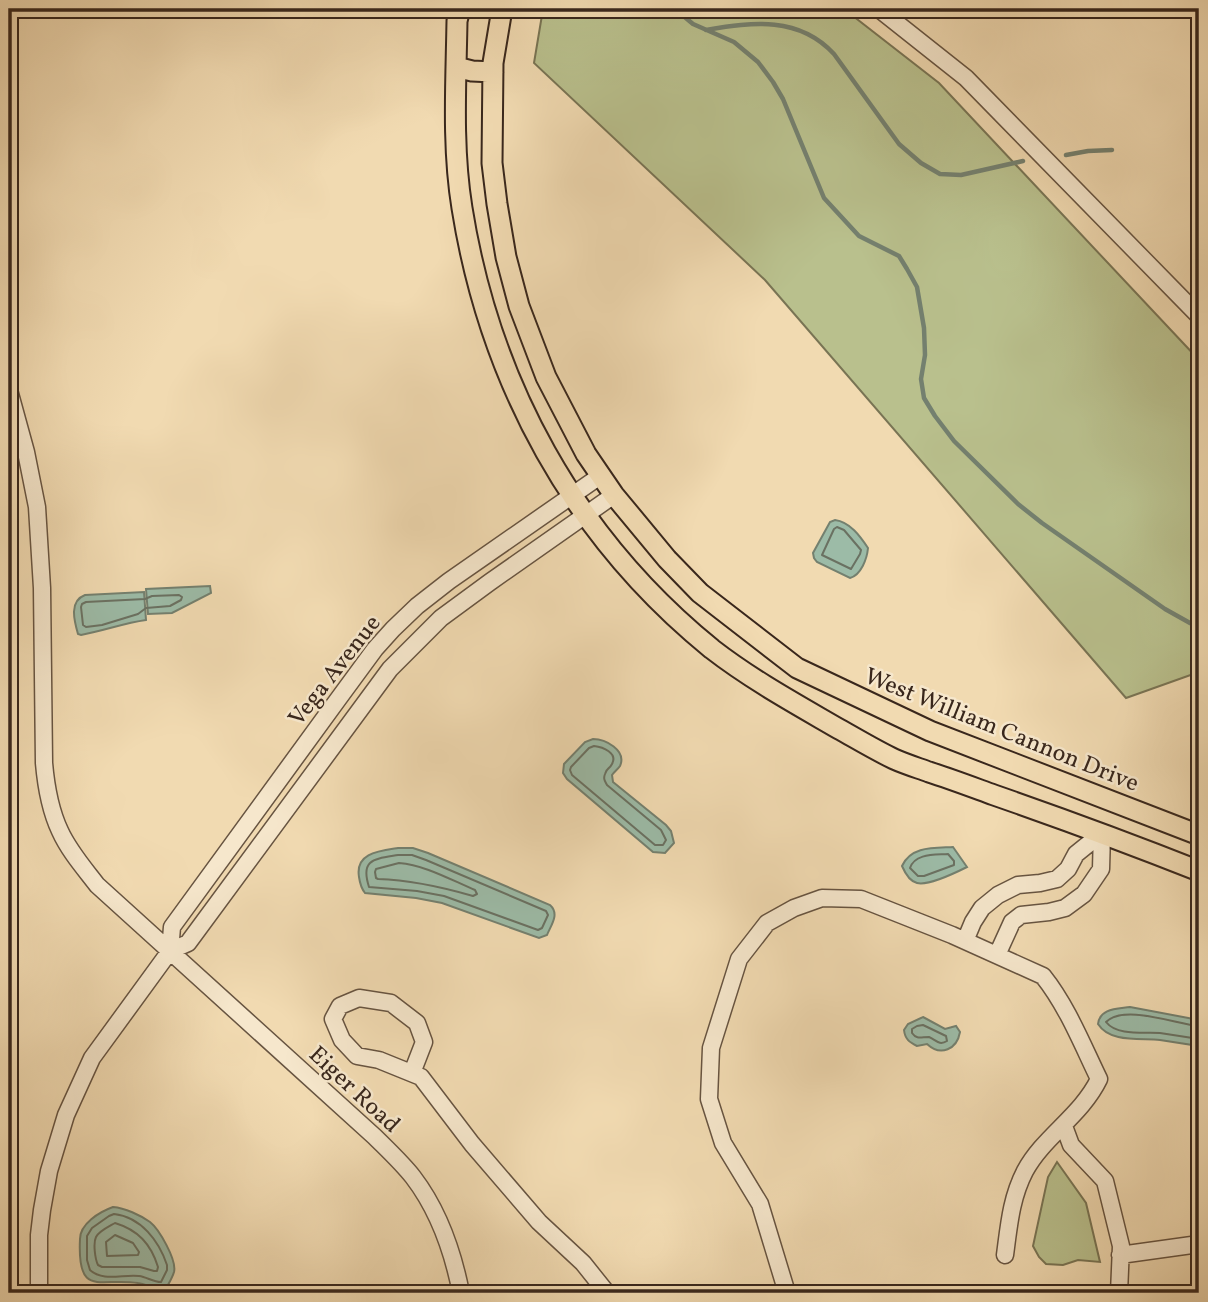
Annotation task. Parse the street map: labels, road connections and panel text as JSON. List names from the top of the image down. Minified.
{"streets":{"main road":["West William Cannon Drive"],"street":["Vega Avenue","Eiger Road"]},"crossings":[["Vega Avenue","West William Cannon Drive"],["Vega Avenue","Eiger Road"]]}
